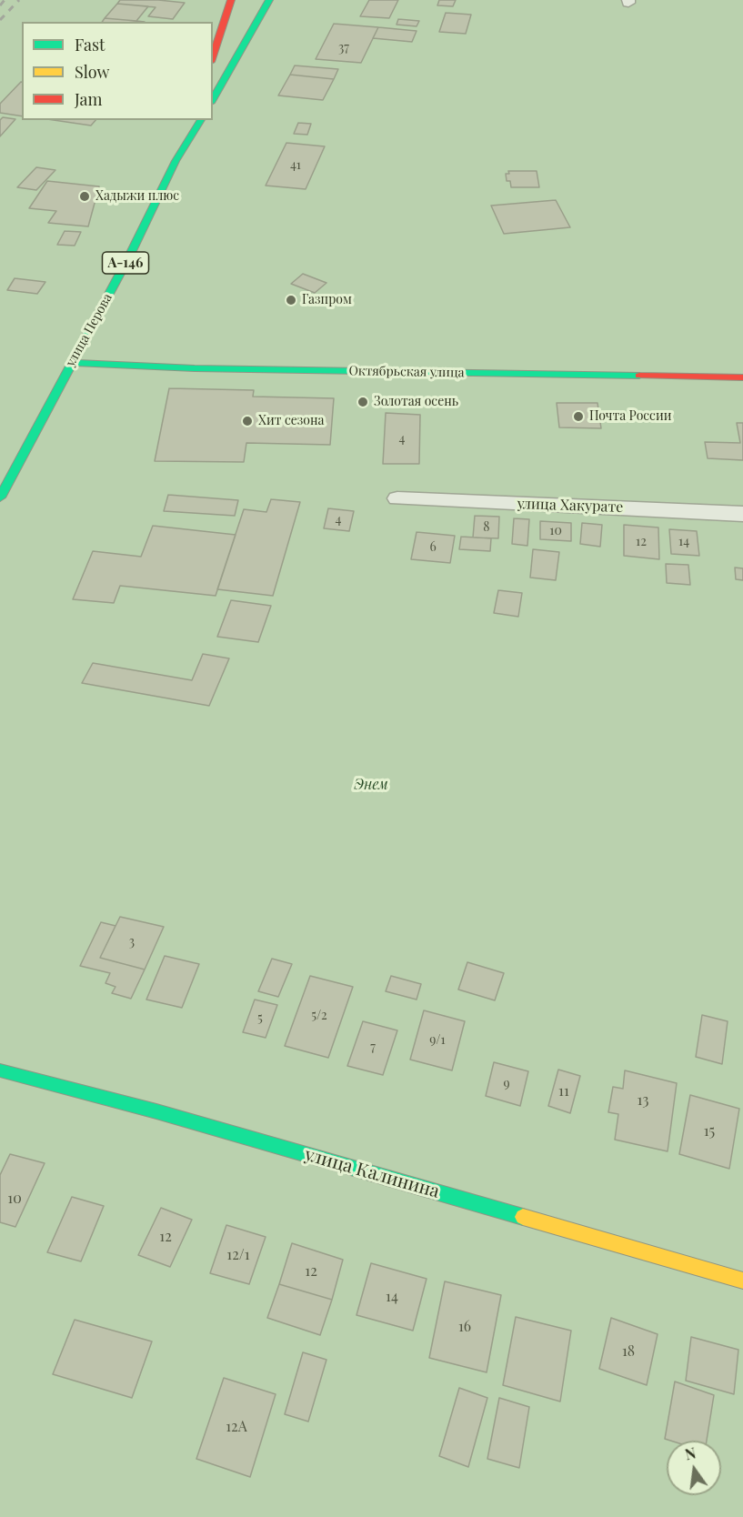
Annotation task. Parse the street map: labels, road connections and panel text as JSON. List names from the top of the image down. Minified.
{"streets":{"main road":["А-146","улица Перова","Октябрьская улица","улица Калинина"],"street":["улица Хакурате"]},"crossings":[["улица Перова","Октябрьская улица"]],"parks":["Энем"],"places":["Хадыжи плюс","Газпром","Золотая осень","Почта России","Хит сезона"],"house_numbers":["37","41","4","4","8","10","12","14","6","3","5/2","5","9/1","7","9","11","13","15","10","12","12/1","12","14","16","18","12А"],"legend":["Fast","Slow","Jam"],"north":"top"}
